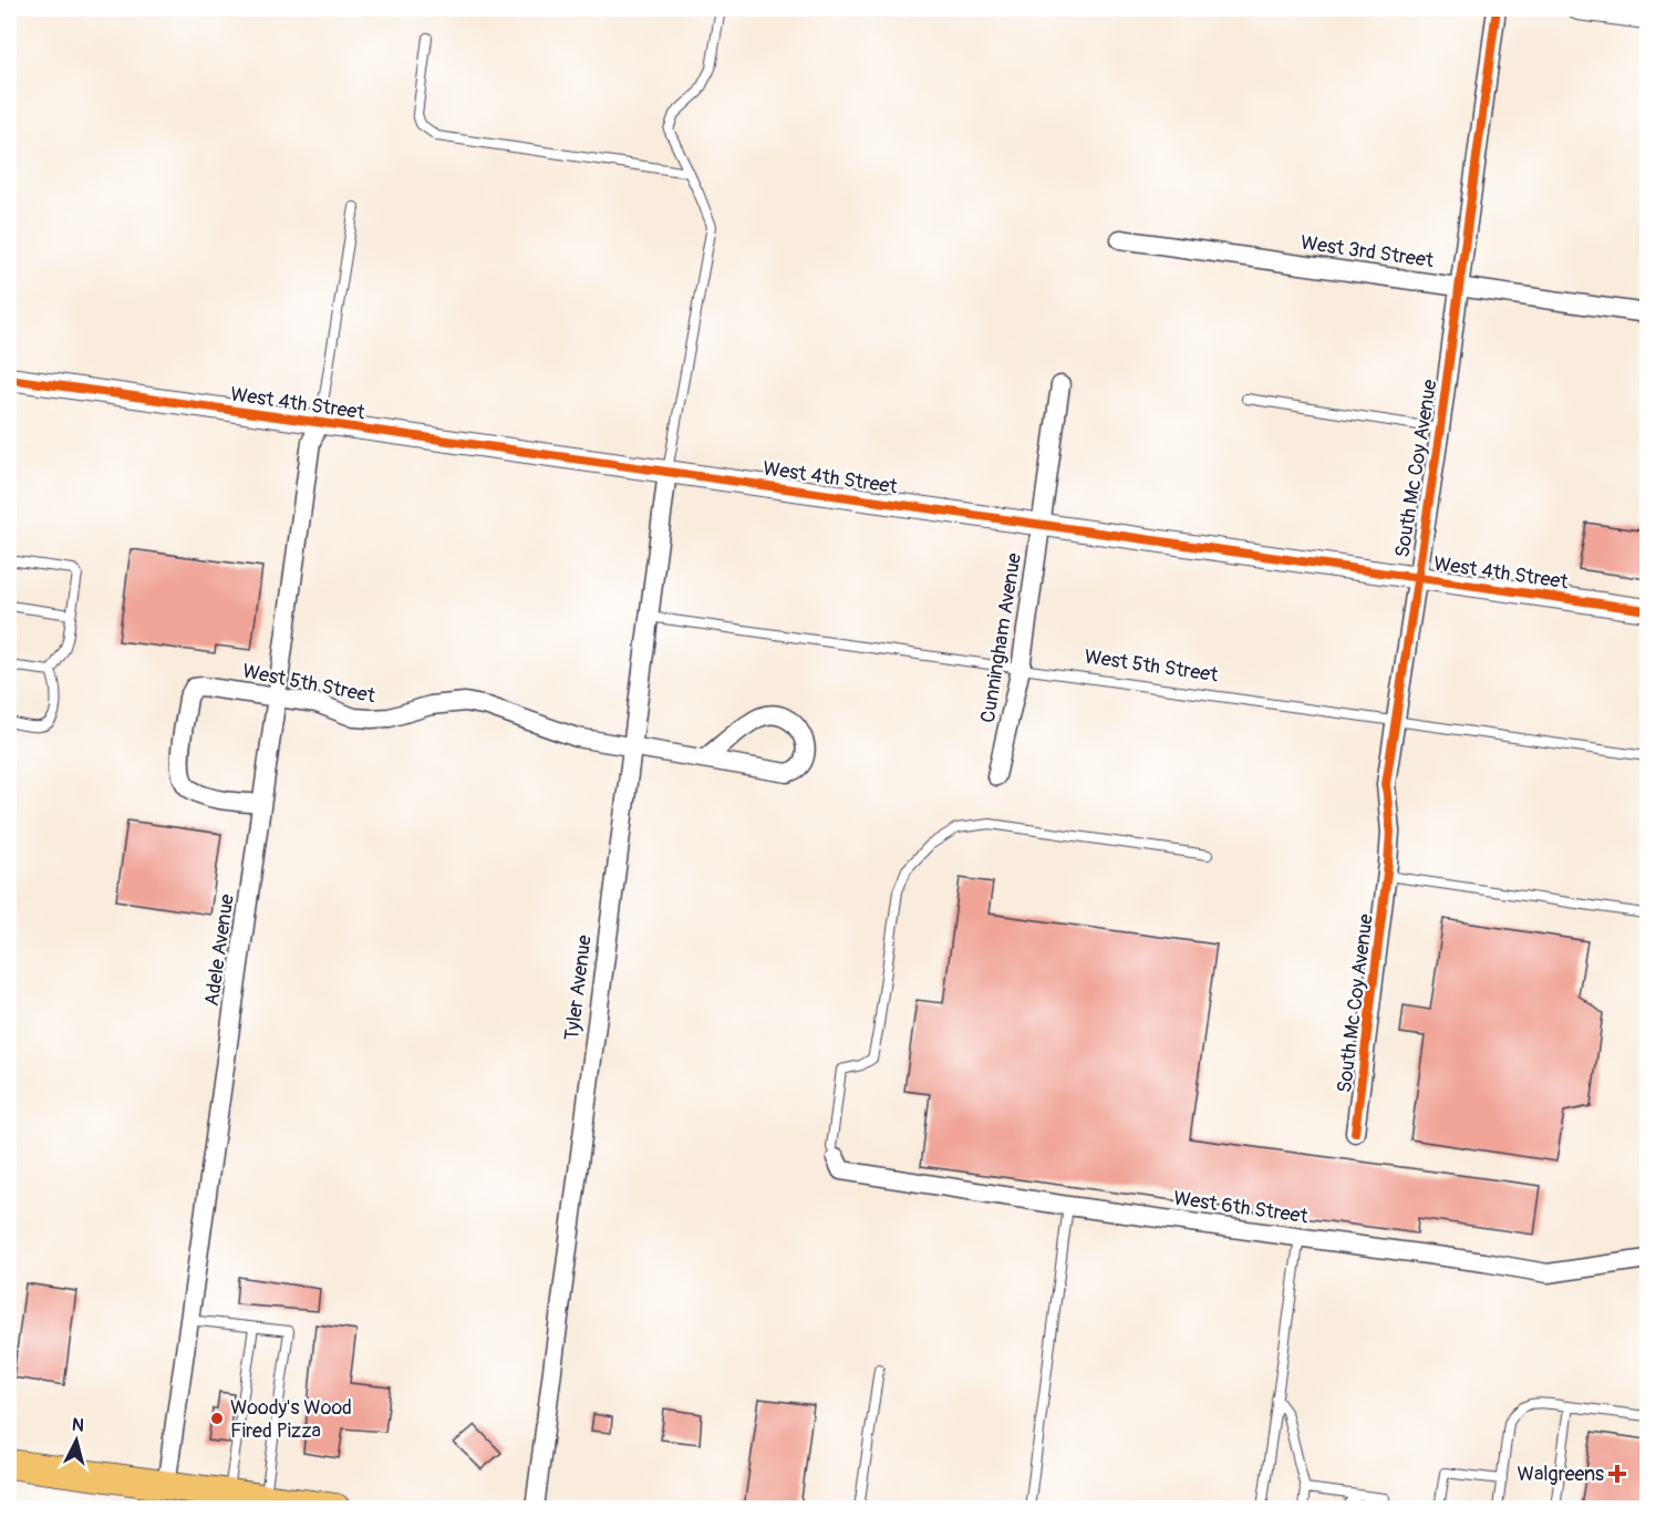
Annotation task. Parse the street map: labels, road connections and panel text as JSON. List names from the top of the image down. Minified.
{"streets":{"street":["West 3rd Street","West 4th Street","South Mc Coy Avenue","Cunningham Avenue","West 5th Street","Adele Avenue","Tyler Avenue","West 6th Street"]},"crossings":[["West 3rd Street","South Mc Coy Avenue"],["West 4th Street","South Mc Coy Avenue"],["West 4th Street","Cunningham Avenue"],["West 4th Street","Adele Avenue"],["West 4th Street","Tyler Avenue"],["South Mc Coy Avenue","West 5th Street"],["Cunningham Avenue","West 5th Street"],["West 5th Street","Adele Avenue"],["West 5th Street","Tyler Avenue"]],"places":{"other":["Woody's Wood Fired Pizza"],"health":["Walgreens"]},"north":"top"}
